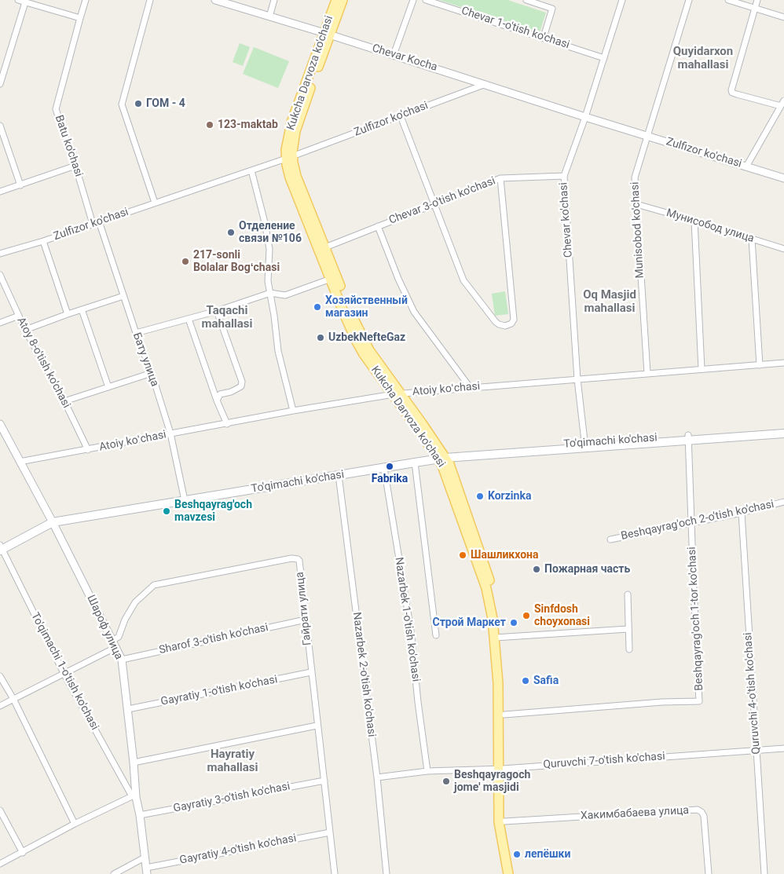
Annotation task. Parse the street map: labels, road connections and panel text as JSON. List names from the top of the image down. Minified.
{"streets":{"main road":["Kukcha Darvoza ko'chasi","To'qimachi ko'chasi"],"street":["Chevar 1-o'tish ko'chasi","Chevar Kocha","Zulfizor ko'chasi","Batu ko'chasi","Chevar 3-o'tish ko'chasi","Chevar ko'chasi","Мунисобод улица","Munisobod ko'chasi","Бату улица","Atoy 8-o'tish ko'chasi","Atoiy koʻchasi","Beshqayrag'och 2-o'tish ko'chasi","Гайрати улица","Beshqayrag'och 1-tor ko'chasi","Nazarbek 1-o'tish ko'chasi","Шароф улица","Sharof 3-o'tish ko'chasi","To'qimachi 1-o'tish ko'chasi","Nazarbek 2-o'tish ko'chasi","Gayratiy 1-o'tish ko'chasi","Quruvchi 4-o'tish ko'chasi","Quruvchi 7-o'tish ko'chasi","Gayratiy 3-o'tish ko'chasi","Хакимбабаева улица","Gayratiy 4-o'tish ko'chasi"]},"crossings":[["Chevar 1-o'tish ko'chasi","Chevar ko'chasi"],["Chevar Kocha","Kukcha Darvoza ko'chasi"],["Chevar Kocha","Zulfizor ko'chasi"],["Kukcha Darvoza ko'chasi","Zulfizor ko'chasi"],["Kukcha Darvoza ko'chasi","Chevar 3-o'tish ko'chasi"],["Kukcha Darvoza ko'chasi","Atoiy koʻchasi"],["Kukcha Darvoza ko'chasi","To'qimachi ko'chasi"],["Kukcha Darvoza ko'chasi","Beshqayrag'och 1-tor ko'chasi"],["Kukcha Darvoza ko'chasi","Quruvchi 7-o'tish ko'chasi"],["Kukcha Darvoza ko'chasi","Хакимбабаева улица"],["Zulfizor ko'chasi","Batu ko'chasi"],["Zulfizor ko'chasi","Chevar ko'chasi"],["Zulfizor ko'chasi","Munisobod ko'chasi"],["Zulfizor ko'chasi","Бату улица"],["Chevar 3-o'tish ko'chasi","Chevar ko'chasi"],["Chevar ko'chasi","Atoiy koʻchasi"],["Chevar ko'chasi","To'qimachi ko'chasi"],["Мунисобод улица","Munisobod ko'chasi"],["Munisobod ko'chasi","Atoiy koʻchasi"],["Бату улица","Atoiy koʻchasi"],["Бату улица","To'qimachi ko'chasi"],["Atoy 8-o'tish ko'chasi","Atoiy koʻchasi"],["Atoiy koʻchasi","Шароф улица"],["To'qimachi ko'chasi","Beshqayrag'och 1-tor ko'chasi"],["To'qimachi ko'chasi","Nazarbek 1-o'tish ko'chasi"],["To'qimachi ko'chasi","Шароф улица"],["To'qimachi ko'chasi","To'qimachi 1-o'tish ko'chasi"],["To'qimachi ko'chasi","Nazarbek 2-o'tish ko'chasi"],["Beshqayrag'och 2-o'tish ko'chasi","Beshqayrag'och 1-tor ko'chasi"],["Beshqayrag'och 2-o'tish ko'chasi","Quruvchi 4-o'tish ko'chasi"],["Гайрати улица","Шароф улица"],["Гайрати улица","Sharof 3-o'tish ko'chasi"],["Гайрати улица","Gayratiy 1-o'tish ko'chasi"],["Гайрати улица","Gayratiy 3-o'tish ko'chasi"],["Гайрати улица","Gayratiy 4-o'tish ko'chasi"],["Nazarbek 1-o'tish ko'chasi","Quruvchi 7-o'tish ko'chasi"],["Шароф улица","Sharof 3-o'tish ko'chasi"],["Шароф улица","To'qimachi 1-o'tish ko'chasi"],["Шароф улица","Gayratiy 1-o'tish ko'chasi"],["Шароф улица","Gayratiy 3-o'tish ko'chasi"],["Шароф улица","Gayratiy 4-o'tish ko'chasi"],["Nazarbek 2-o'tish ko'chasi","Quruvchi 7-o'tish ko'chasi"],["Quruvchi 4-o'tish ko'chasi","Quruvchi 7-o'tish ko'chasi"]],"districts":["Quyidarxon mahallasi","Oq Masjid mahallasi","Taqachi mahallasi","Hayratiy mahallasi"],"places":["ГОМ - 4","123-maktab","Отделение связи №106","217-sonli Bolalar Bogʻchasi","Хозяйственный магазин","UzbekNefteGaz","Fabrika","Korzinka","Beshqayrag'och mavzesi","Шашликхона","Пожарная часть","Sinfdosh choyxonasi","Строй Маркет","Safia","Beshqayragoch jome' masjidi","лепёшки"]}
